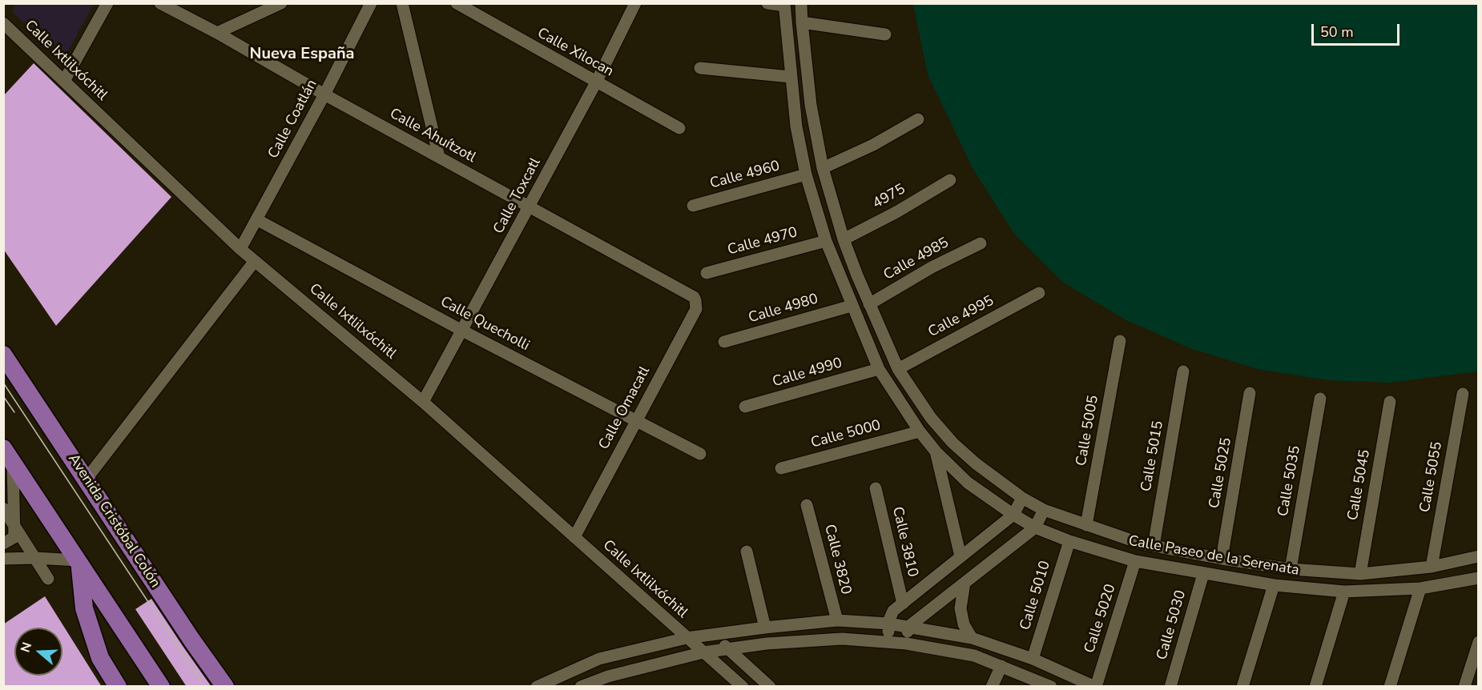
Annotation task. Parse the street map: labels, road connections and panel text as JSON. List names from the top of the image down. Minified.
{"streets":{"main road":["Avenida Cristóbal Colón"],"street":["Calle Xilocan","Calle Ixtlilxóchitl","Calle Coatlán","Calle Ahuítzotl","Calle 4960","Calle Toxcatl","4975","Calle 4970","Calle 4985","Calle 4980","Calle 4995","Calle Quecholli","Calle 4990","Calle Omacatl","Calle 5005","Calle 5000","Calle 5015","Calle 5025","Calle 5055","Calle 5035","Calle 5045","Calle 3810","Calle Paseo de la Serenata","Calle 3820","Calle 5010","Calle 5020","Calle 5030"]},"crossings":[["Calle Xilocan","Calle Toxcatl"],["Calle Ixtlilxóchitl","Calle Coatlán"],["Calle Ixtlilxóchitl","Calle Toxcatl"],["Calle Ixtlilxóchitl","Calle Omacatl"],["Calle Coatlán","Calle Ahuítzotl"],["Calle Coatlán","Calle Quecholli"],["Calle Ahuítzotl","Calle Toxcatl"],["Calle Ahuítzotl","Calle Omacatl"],["Calle 4960","Calle Paseo de la Serenata"],["Calle Toxcatl","Calle Quecholli"],["4975","Calle Paseo de la Serenata"],["Calle 4970","Calle Paseo de la Serenata"],["Calle 4985","Calle Paseo de la Serenata"],["Calle 4980","Calle Paseo de la Serenata"],["Calle 4995","Calle Paseo de la Serenata"],["Calle Quecholli","Calle Omacatl"],["Calle 4990","Calle Paseo de la Serenata"],["Calle 5005","Calle Paseo de la Serenata"],["Calle 5000","Calle Paseo de la Serenata"],["Calle 5015","Calle Paseo de la Serenata"],["Calle 5025","Calle Paseo de la Serenata"],["Calle 5055","Calle Paseo de la Serenata"],["Calle 5035","Calle Paseo de la Serenata"],["Calle 5045","Calle Paseo de la Serenata"],["Calle Paseo de la Serenata","Calle 5010"],["Calle Paseo de la Serenata","Calle 5020"],["Calle Paseo de la Serenata","Calle 5030"]],"districts":["Nueva España"],"scale_bar":"50 m","north":"left"}
